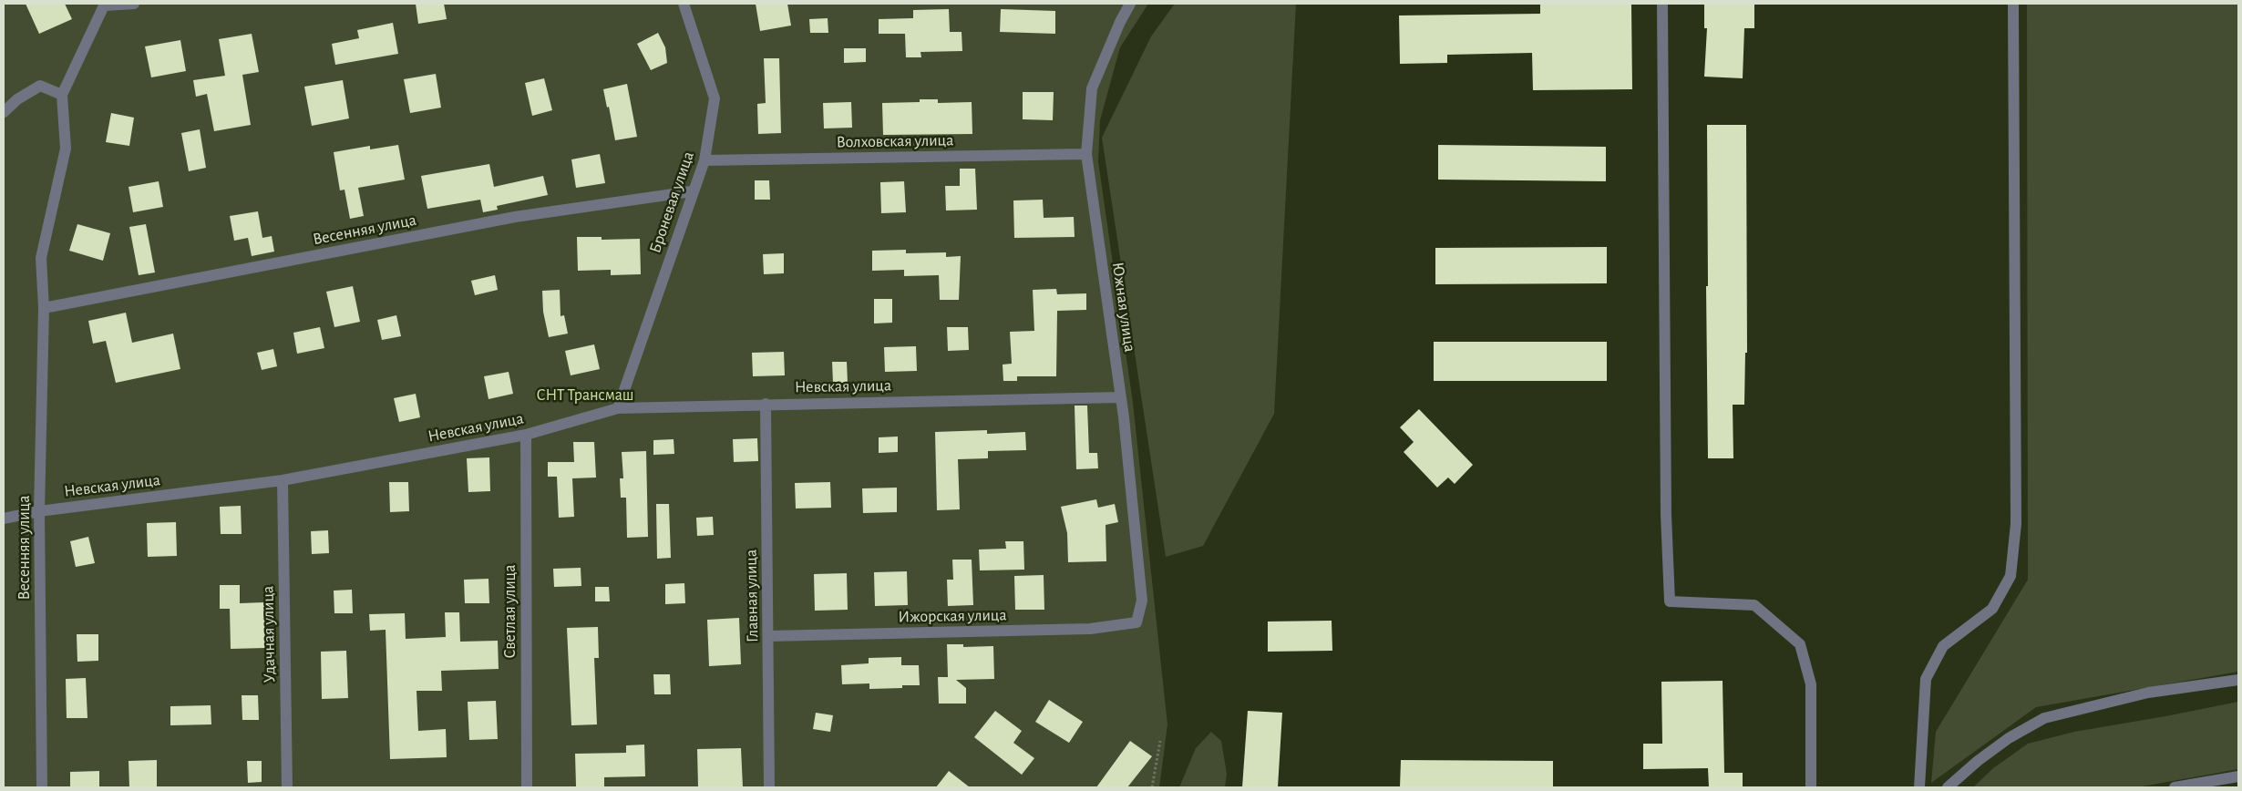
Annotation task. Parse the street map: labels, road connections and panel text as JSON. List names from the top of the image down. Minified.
{"streets":{"street":["Волховская улица","Броневая улица","Весенняя улица","Южная улица","Невская улица","Главная улица","Светлая улица","Ижорская улица","Удачная улица"]},"crossings":[["Волховская улица","Броневая улица"],["Волховская улица","Южная улица"],["Броневая улица","Весенняя улица"],["Броневая улица","Невская улица"],["Весенняя улица","Невская улица"],["Южная улица","Невская улица"],["Южная улица","Ижорская улица"],["Невская улица","Главная улица"],["Невская улица","Светлая улица"],["Невская улица","Удачная улица"],["Главная улица","Ижорская улица"]],"parks":["СНТ Трансмаш"]}
